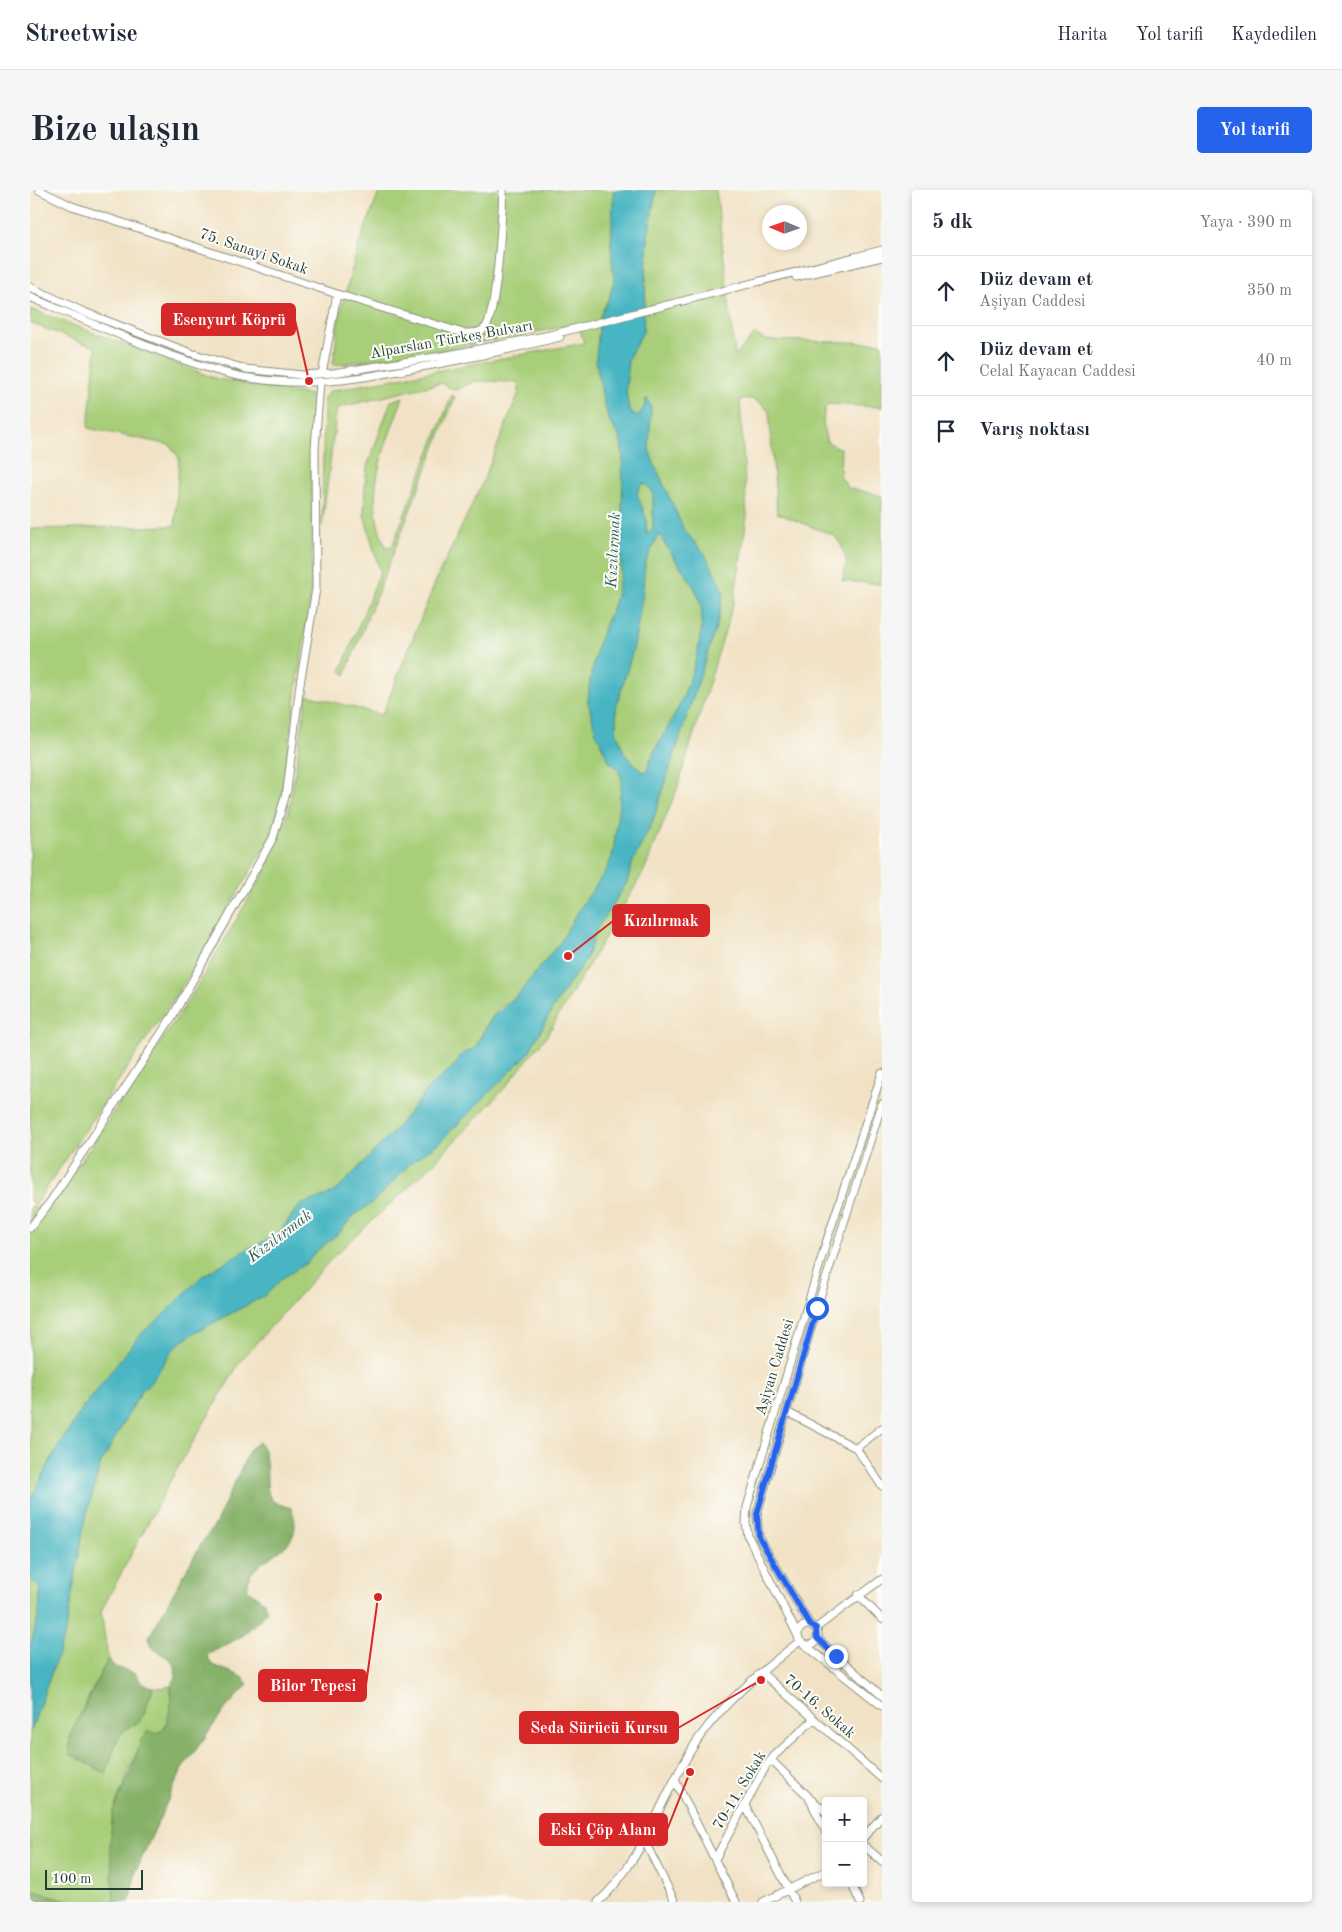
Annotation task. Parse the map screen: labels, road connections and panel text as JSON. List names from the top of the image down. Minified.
{"streets":{"street":["75. Sanayi Sokak","Alparslan Türkeş Bulvarı","Aşiyan Caddesi","70-16. Sokak","70-11. Sokak"]},"crossings":[["70-16. Sokak","70-11. Sokak"]],"water":["Kızılırmak"],"places":["Esenyurt Köprü","Kızılırmak","Bilor Tepesi","Seda Sürücü Kursu","Eski Çöp Alanı"],"scale_bar":"100 m","north":"left","page":{"header":"Streetwise","nav":["Harita","Yol tarifi","Kaydedilen"],"buttons":"Yol tarifi","title":"Bize ulaşın","heading":["5 dk","Yaya · 390 m"],"list":[["Düz devam et","Aşiyan Caddesi","350 m"],["Düz devam et","Celal Kayacan Caddesi","40 m"],"Varış noktası"],"map_buttons":["+","−"],"scale":"100 m"}}
